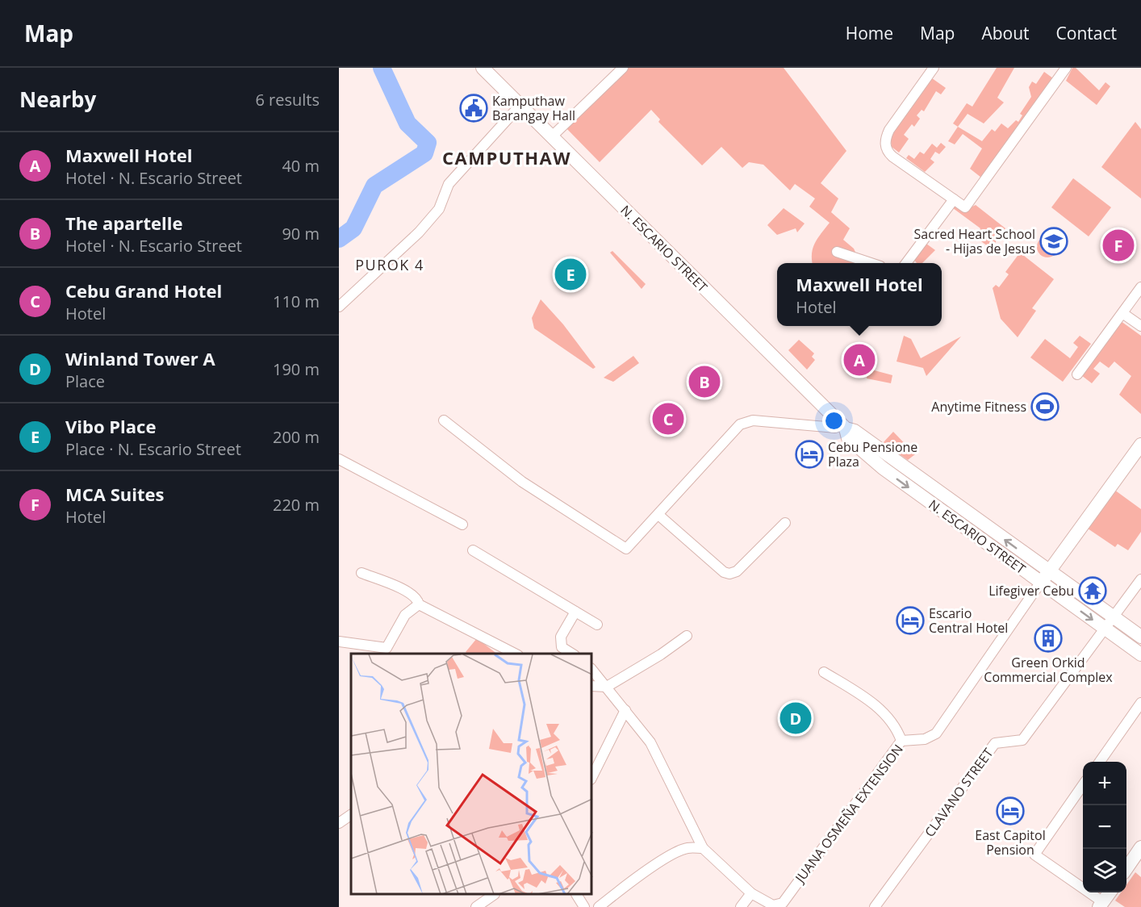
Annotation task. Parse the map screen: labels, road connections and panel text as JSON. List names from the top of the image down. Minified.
{"streets":{"main road":["N. ESCARIO STREET"],"street":["CLAVANO STREET","JUANA OSMEÑA EXTENSION"]},"crossings":[["N. ESCARIO STREET","CLAVANO STREET"],["N. ESCARIO STREET","JUANA OSMEÑA EXTENSION"]],"districts":["CAMPUTHAW","PUROK 4"],"places":{"public building":["Kamputhaw Barangay Hall"],"school or university":["Sacred Heart School - Hijas de Jesus"],"sports":["Anytime Fitness"],"hotel":["Cebu Pensione Plaza","Escario Central Hotel","East Capitol Pension"],"temple":["Lifegiver Cebu"],"building":["Green Orkid Commercial Complex"]},"page":{"header":"Map","nav":["Home","Map","About","Contact"],"heading":["Nearby","6 results"],"list":[{"mark":"A","name":"Maxwell Hotel","note":"Hotel · N. Escario Street","value":"40 m"},{"mark":"B","name":"The apartelle","note":"Hotel · N. Escario Street","value":"90 m"},{"mark":"C","name":"Cebu Grand Hotel","note":"Hotel","value":"110 m"},{"mark":"D","name":"Winland Tower A","note":"Place","value":"190 m"},{"mark":"E","name":"Vibo Place","note":"Place · N. Escario Street","value":"200 m"},{"mark":"F","name":"MCA Suites","note":"Hotel","value":"220 m"}],"pins":["F","E","A","B","C","D"],"popup":["Maxwell Hotel","Hotel"],"map_buttons":["+","−"]}}
